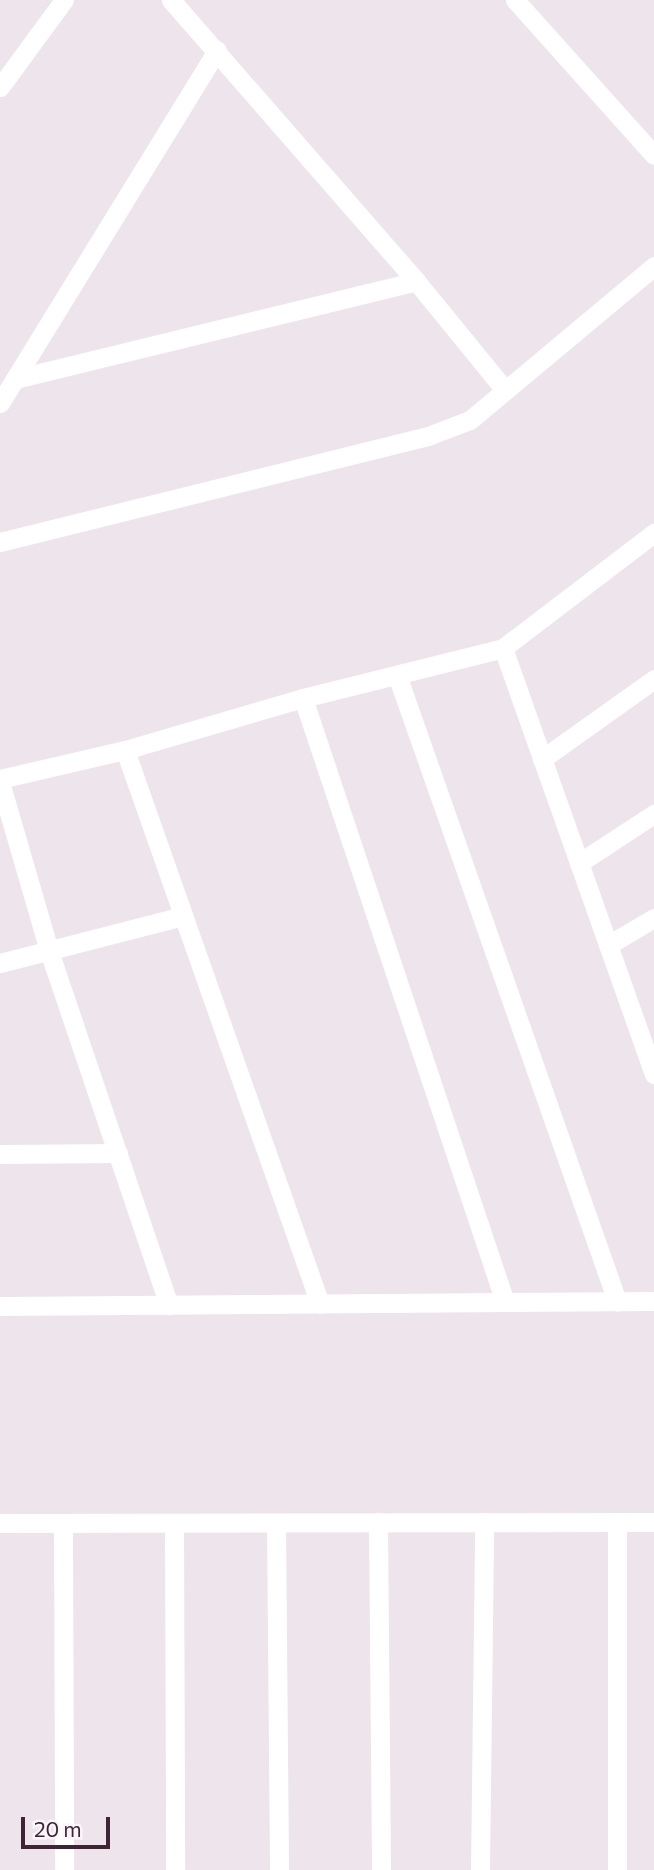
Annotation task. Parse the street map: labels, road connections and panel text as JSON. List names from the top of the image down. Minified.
{"scale_bar":"20 m"}
